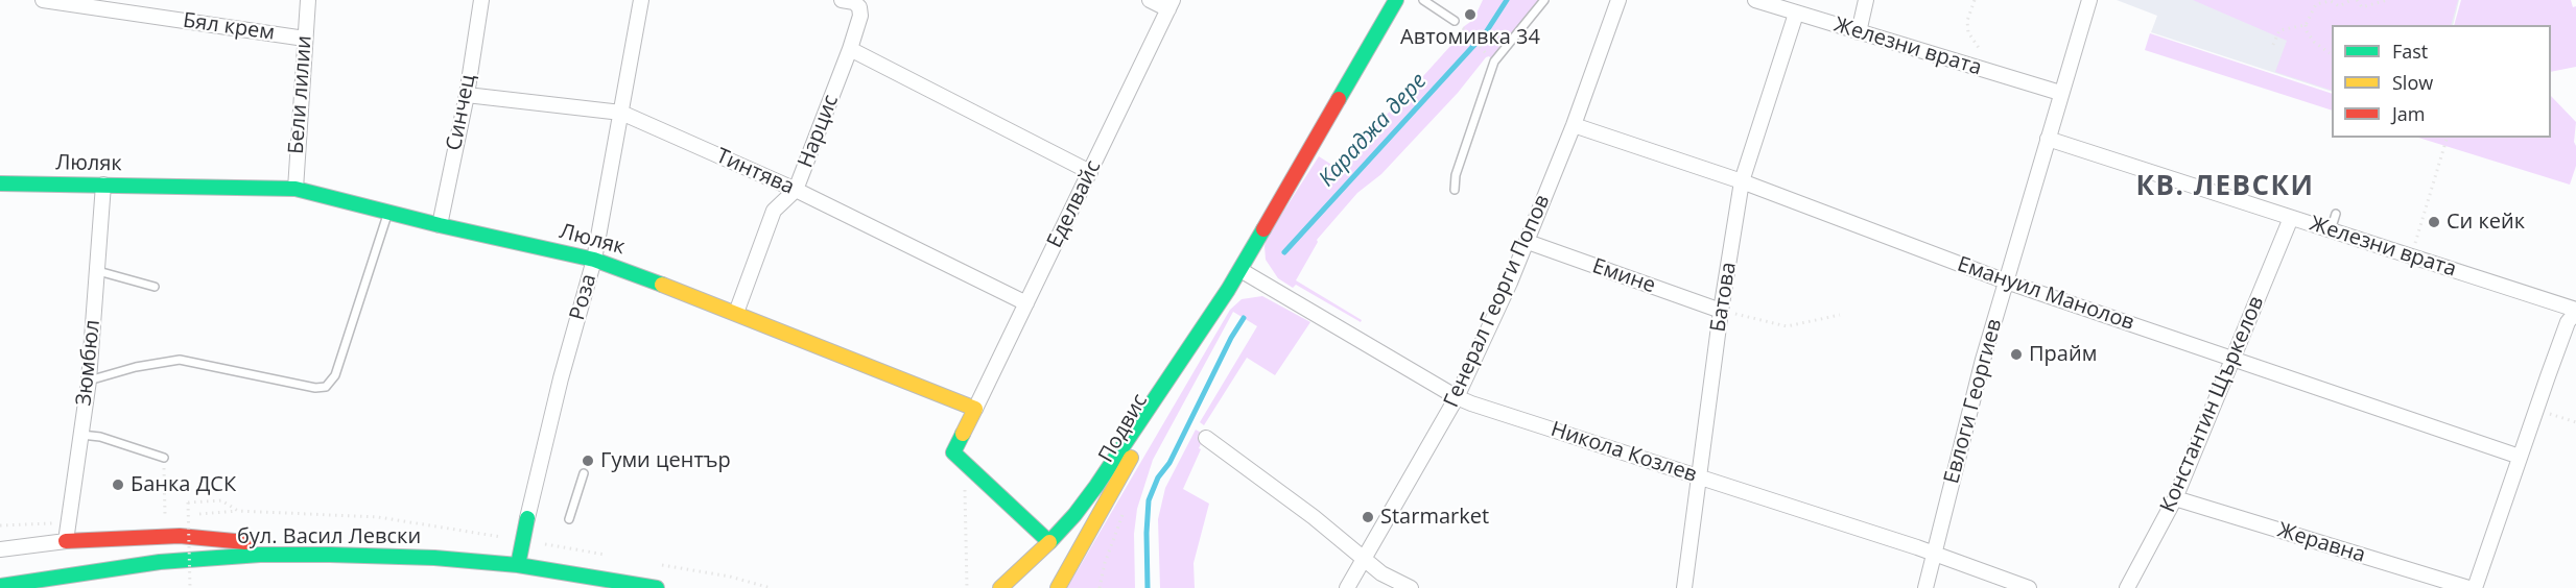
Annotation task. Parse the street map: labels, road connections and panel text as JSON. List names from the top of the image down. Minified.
{"streets":{"main road":["Люляк","Подвис","бул. Васил Левски"],"street":["Бял крем","Железни врата","Бели лилии","Синчец","Нарцис","Тинтява","Еделвайс","Емине","Емануил Манолов","Роза","Батова","Генерал Георги Попов","Зюмбюл","Евлоги Георгиев","Константин Щъркелов","Никола Козлев","Жеравна"]},"crossings":[["Бял крем","Бели лилии"],["Железни врата","Батова"],["Железни врата","Евлоги Георгиев"],["Железни врата","Константин Щъркелов"],["Бели лилии","Люляк"],["Синчец","Люляк"],["Синчец","Тинтява"],["Нарцис","Люляк"],["Нарцис","Тинтява"],["Люляк","Еделвайс"],["Люляк","Роза"],["Люляк","Зюмбюл"],["Тинтява","Еделвайс"],["Тинтява","Роза"],["Емине","Батова"],["Емине","Генерал Георги Попов"],["Емануил Манолов","Батова"],["Емануил Манолов","Генерал Георги Попов"],["Емануил Манолов","Евлоги Георгиев"],["Емануил Манолов","Константин Щъркелов"],["Батова","Никола Козлев"],["Генерал Георги Попов","Никола Козлев"],["Евлоги Георгиев","Никола Козлев"],["Константин Щъркелов","Жеравна"],["Подвис","Никола Козлев"]],"districts":["КВ. ЛЕВСКИ"],"water":["Караджа дере"],"places":["Автомивка 34","Си кейк","Прайм","Гуми център","Банка ДСК","Starmarket"],"legend":["Fast","Slow","Jam"]}
